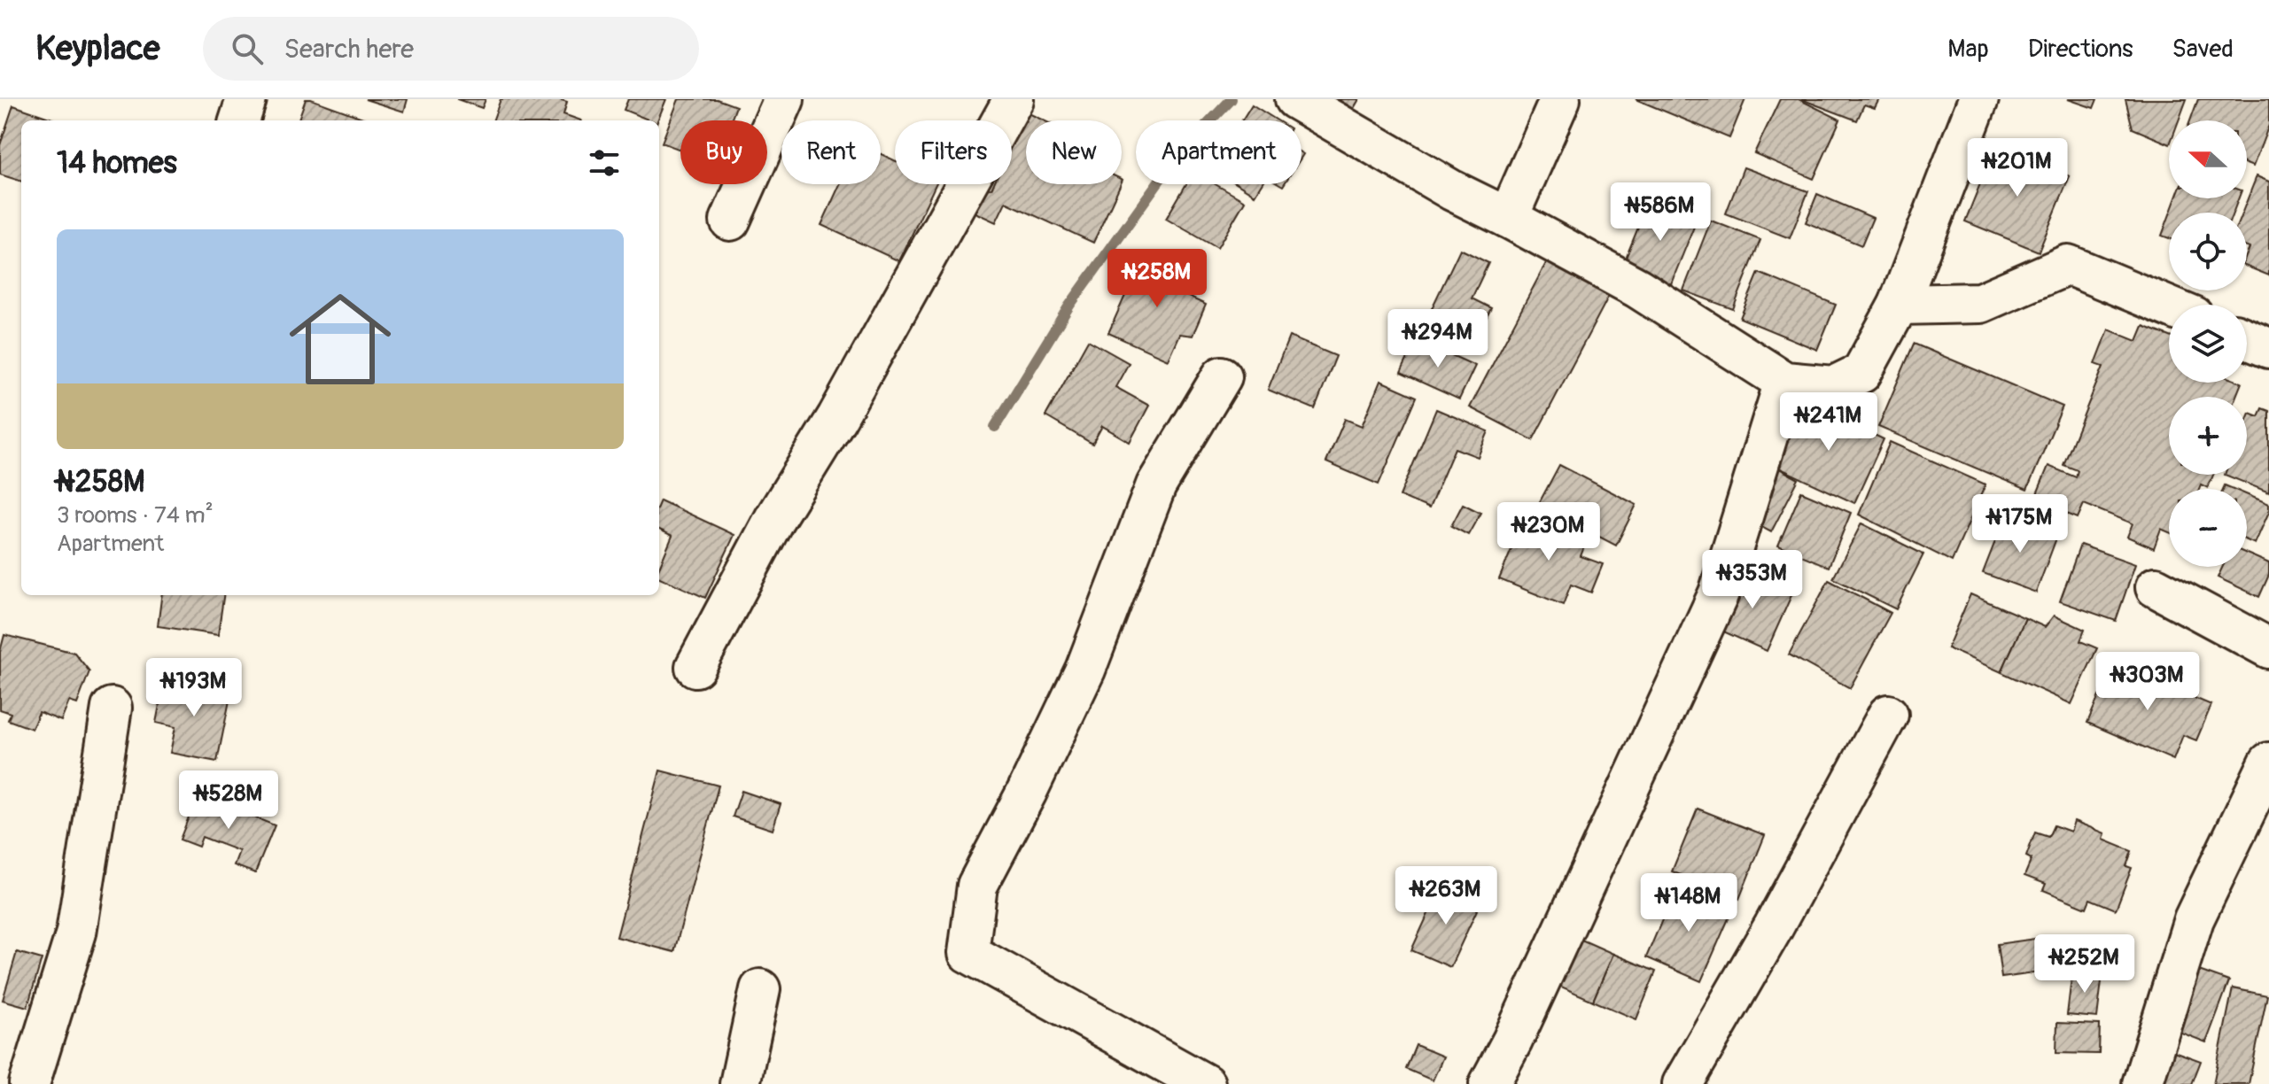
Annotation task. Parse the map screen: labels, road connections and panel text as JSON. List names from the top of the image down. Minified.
{"north":"left","page":{"header":"Keyplace","search":"Search here","nav":["Map","Directions","Saved"],"map_buttons":["+","−"],"chip":["Buy","Rent","Filters","New","Apartment"],"heading":"14 homes","price":["₦201M","₦586M","₦258M","₦294M","₦241M","₦175M","₦230M","₦353M","₦303M","₦193M","₦528M","₦263M","₦148M","₦252M"],"list":[{"name":"₦258M","note":"3 rooms · 74 m² · Apartment"}]}}
